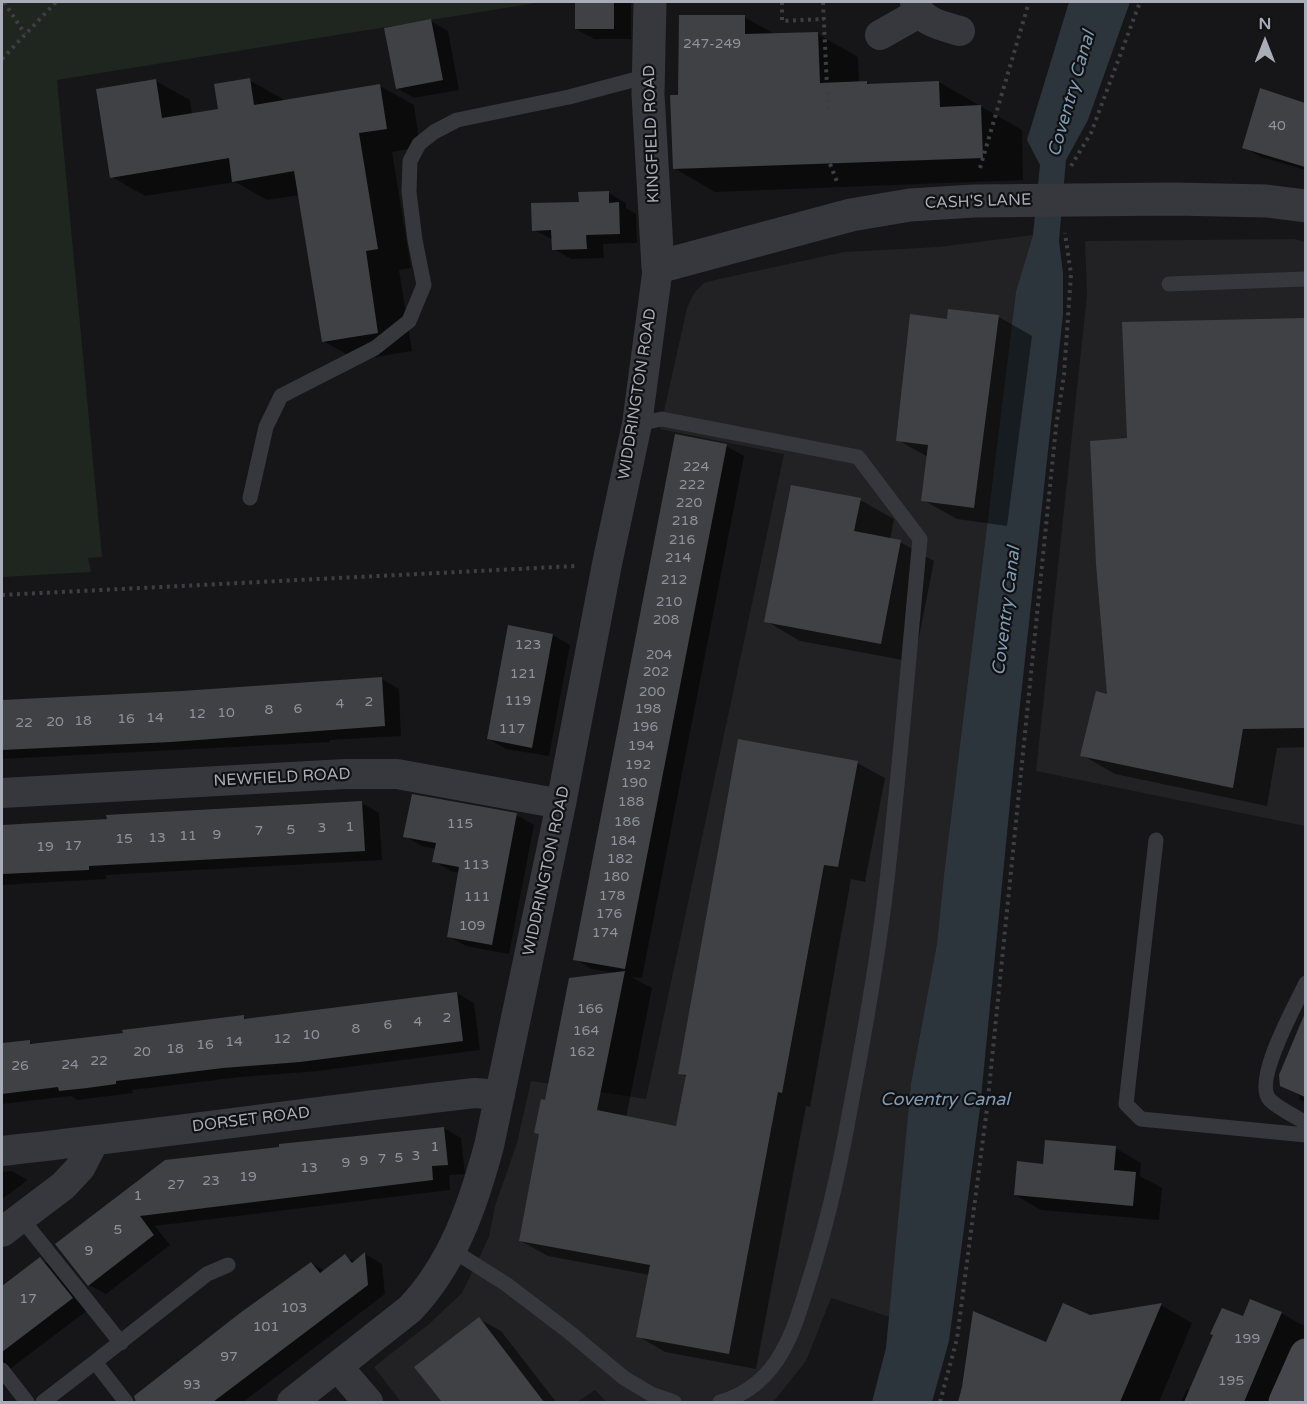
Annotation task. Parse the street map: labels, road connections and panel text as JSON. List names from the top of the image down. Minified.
{"streets":{"street":["KINGFIELD ROAD","CASH'S LANE","WIDDRINGTON ROAD","NEWFIELD ROAD","DORSET ROAD"]},"crossings":[["KINGFIELD ROAD","CASH'S LANE"],["KINGFIELD ROAD","WIDDRINGTON ROAD"],["CASH'S LANE","WIDDRINGTON ROAD"],["WIDDRINGTON ROAD","NEWFIELD ROAD"],["WIDDRINGTON ROAD","DORSET ROAD"]],"water":["Coventry Canal"],"house_numbers":["247-249","40","224","222","220","218","216","214","212","210","208","123","204","202","121","200","119","2","4","6","198","8","10","12","14","16","18","20","22","196","117","194","192","190","188","186","115","1","3","5","7","9","11","13","15","184","17","19","182","113","180","178","111","176","109","174","166","2","4","6","8","164","10","12","14","16","18","20","162","22","24","26","1","3","5","7","9","9","13","19","23","27","1","5","9","17","103","101","199","97","195","93"],"north":"top"}
